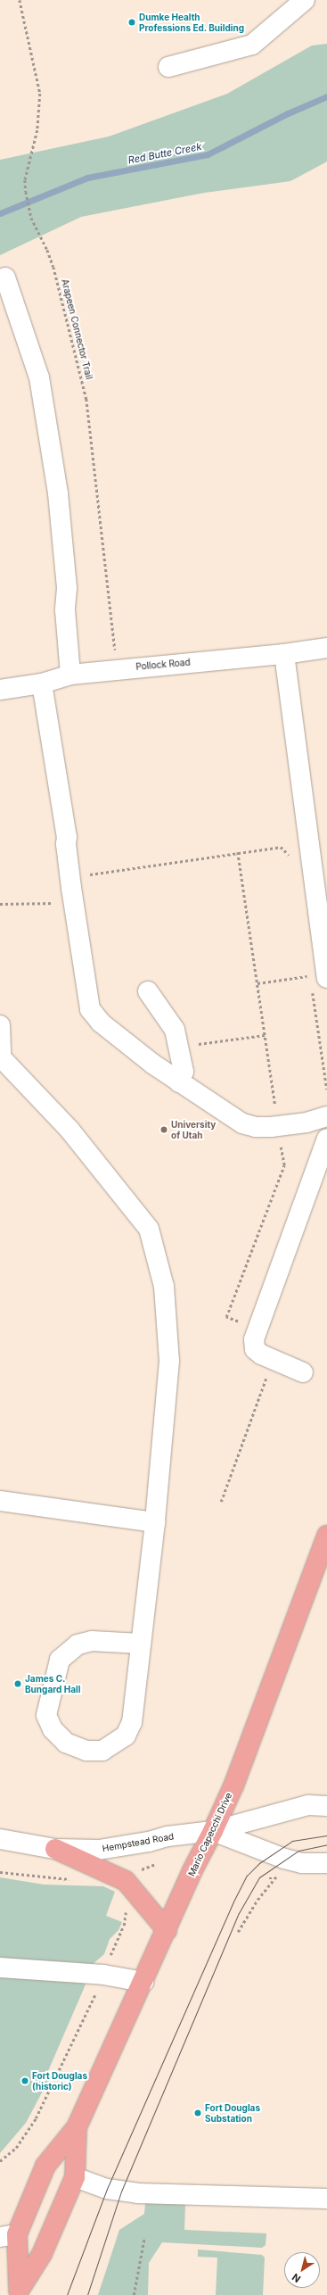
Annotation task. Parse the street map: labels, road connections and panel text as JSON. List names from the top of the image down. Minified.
{"streets":{"main road":["Mario Capecchi Drive"],"street":["Pollock Road","Hempstead Road"],"path":["Arapeen Connector Trail"]},"crossings":[["Arapeen Connector Trail","Pollock Road"],["Mario Capecchi Drive","Hempstead Road"]],"water":["Red Butte Creek"],"places":["Dumke Health Professions Ed. Building","University of Utah","James C. Bungard Hall","Fort Douglas (historic)","Fort Douglas Substation"],"north":"bottom left"}
